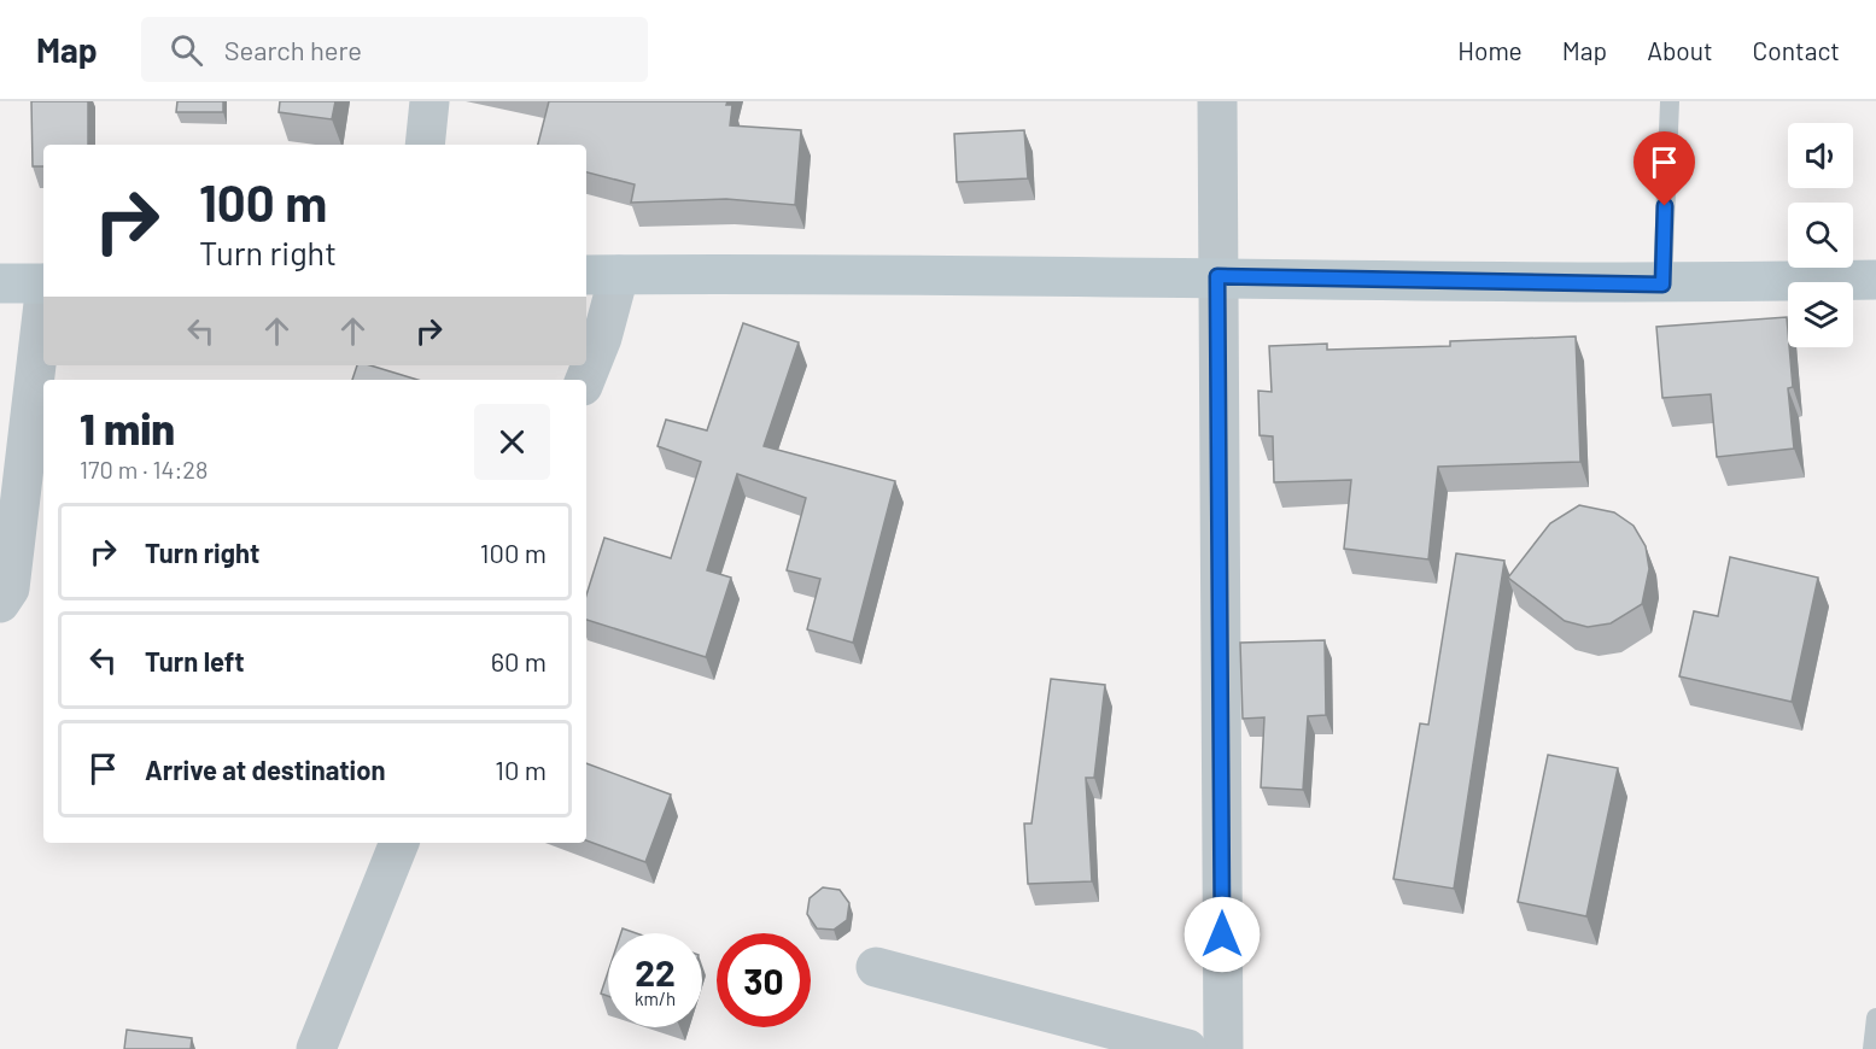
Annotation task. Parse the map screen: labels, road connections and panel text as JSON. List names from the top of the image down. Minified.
{"page":{"header":"Map","search":"Search here","nav":["Home","Map","About","Contact"],"turn":["100 m","Turn right"],"heading":["1 min","170 m · 14:28"],"list":[{"name":"Turn right","value":"100 m"},{"name":"Turn left","value":"60 m"},{"name":"Arrive at destination","value":"10 m"}],"speed":"22 km/h","limit":"30"}}
